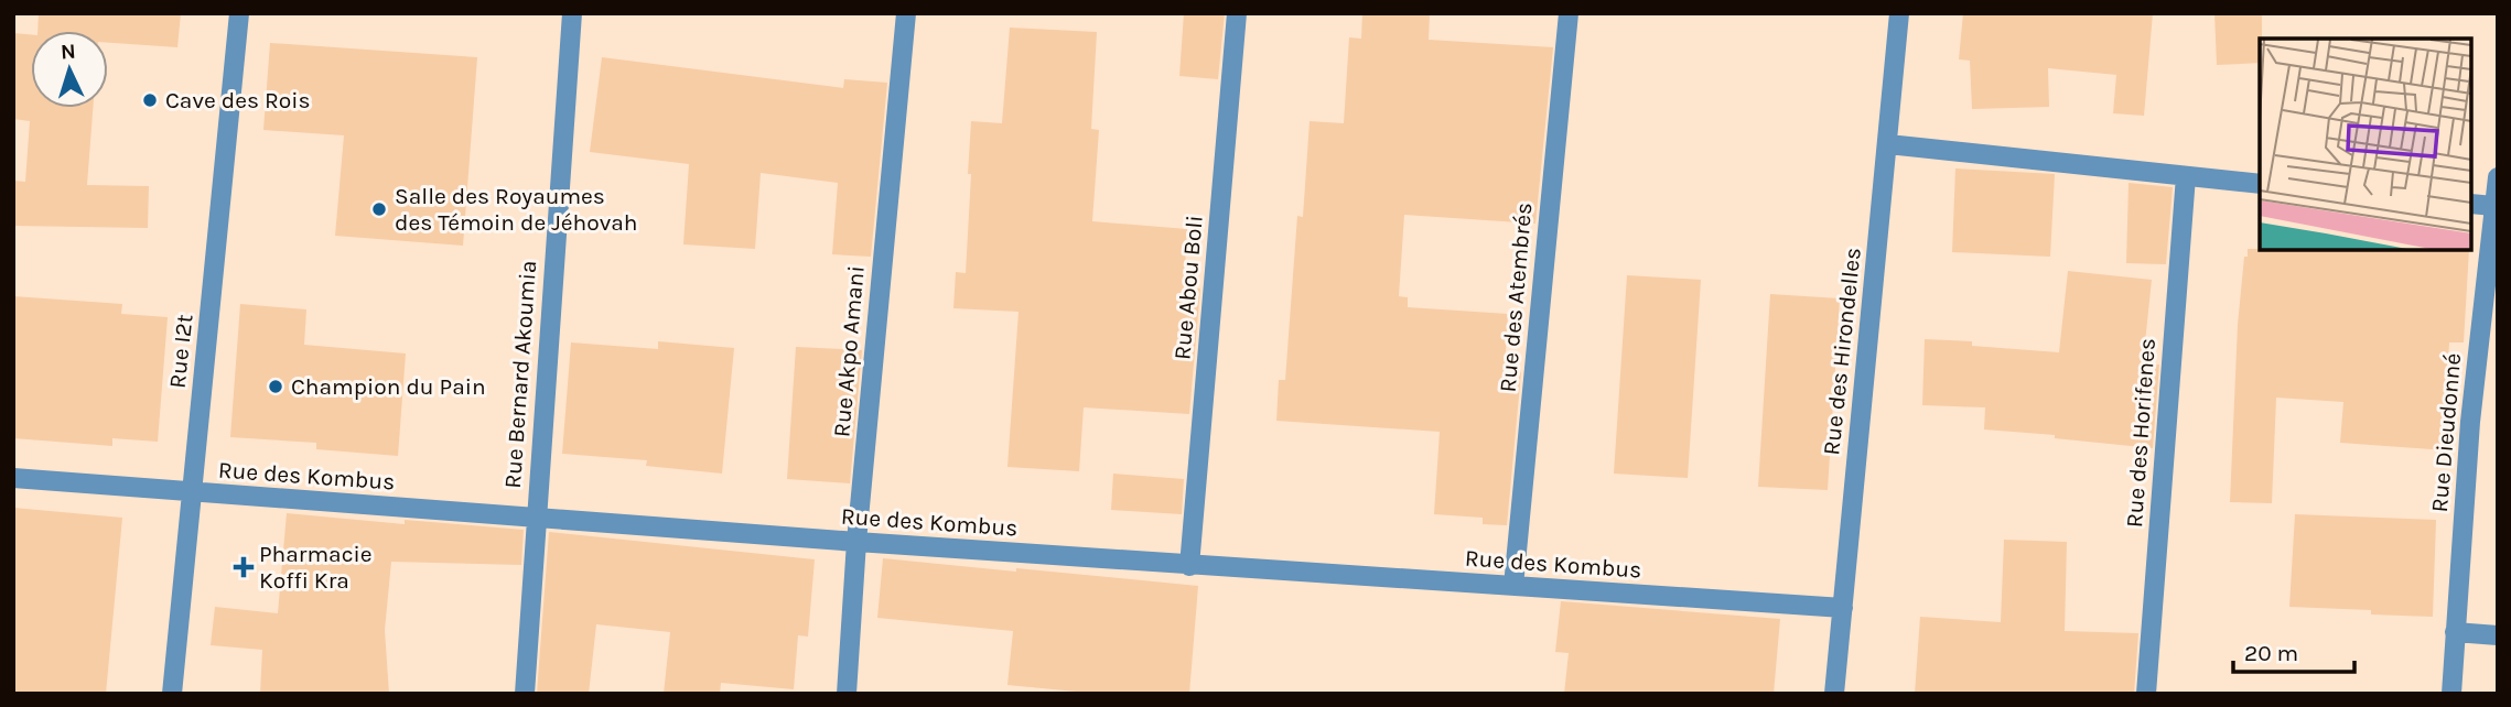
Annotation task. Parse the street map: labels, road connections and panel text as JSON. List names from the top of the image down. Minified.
{"streets":{"street":["Rue Abou Boli","Rue des Atembrés","Rue I2t","Rue Akpo Amani","Rue des Hirondelles","Rue Bernard Akoumia","Rue des Horifenes","Rue Dieudonné","Rue des Kombus"]},"crossings":[["Rue Abou Boli","Rue des Kombus"],["Rue des Atembrés","Rue des Kombus"],["Rue I2t","Rue des Kombus"],["Rue Akpo Amani","Rue des Kombus"],["Rue des Hirondelles","Rue des Kombus"],["Rue Bernard Akoumia","Rue des Kombus"]],"places":{"other":["Cave des Rois","Salle des Royaumes des Témoin de Jéhovah","Champion du Pain"],"health":["Pharmacie Koffi Kra"]},"scale_bar":"20 m","north":"top"}
